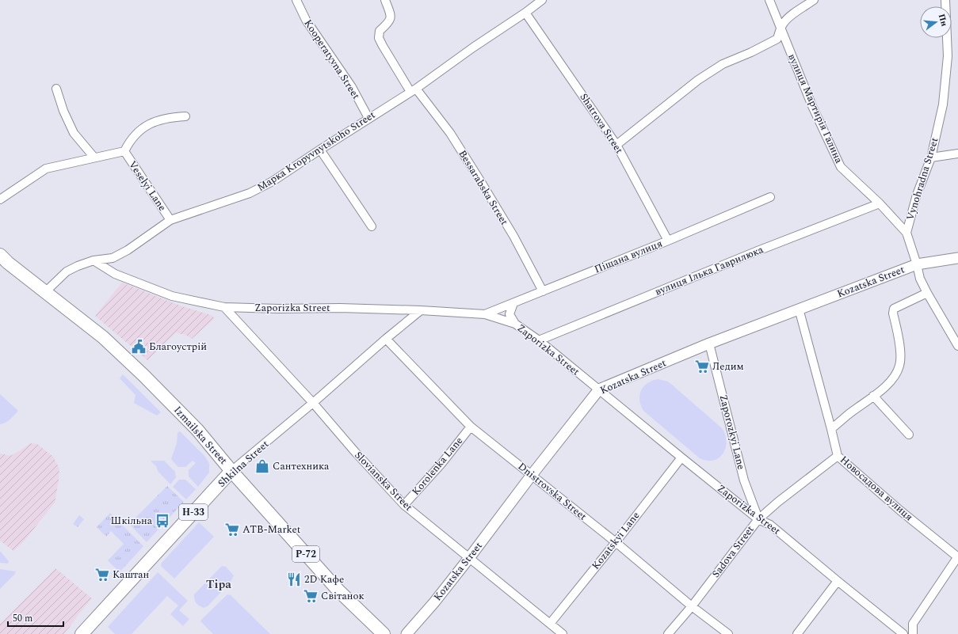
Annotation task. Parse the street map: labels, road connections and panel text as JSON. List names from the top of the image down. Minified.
{"streets":{"main road":["Izmailska Street","Shkilna Street","Н-33","Р-72"],"street":["Kooperatyvna Street","вулиця Мартирія Галина","Shatrova Street","Марка Kropyvnytskoho Street","Vynohradna Street","Veselyi Lane","Bessarabska Street","Піщана вулиця","вулиця Ілька Гаврилюка","Kozatska Street","Zaporizka Street","Zaporozkyi Lane","Korolenka Lane","Slovianska Street","Новосадова вулиця","Dnistrovska Street","Kozatskyi Lane","Sadova Street"]},"crossings":[["Kooperatyvna Street","Марка Kropyvnytskoho Street"],["вулиця Мартирія Галина","Vynohradna Street"],["вулиця Мартирія Галина","вулиця Ілька Гаврилюка"],["Shatrova Street","Марка Kropyvnytskoho Street"],["Shatrova Street","Піщана вулиця"],["Марка Kropyvnytskoho Street","Veselyi Lane"],["Марка Kropyvnytskoho Street","Bessarabska Street"],["Марка Kropyvnytskoho Street","Zaporizka Street"],["Марка Kropyvnytskoho Street","Izmailska Street"],["Vynohradna Street","Kozatska Street"],["Bessarabska Street","Піщана вулиця"],["Піщана вулиця","Zaporizka Street"],["вулиця Ілька Гаврилюка","Zaporizka Street"],["Kozatska Street","Zaporizka Street"],["Kozatska Street","Zaporozkyi Lane"],["Kozatska Street","Slovianska Street"],["Kozatska Street","Новосадова вулиця"],["Kozatska Street","Dnistrovska Street"],["Zaporizka Street","Zaporozkyi Lane"],["Zaporizka Street","Shkilna Street"],["Zaporizka Street","Slovianska Street"],["Zaporizka Street","Kozatskyi Lane"],["Zaporizka Street","Sadova Street"],["Zaporozkyi Lane","Sadova Street"],["Izmailska Street","Shkilna Street"],["Shkilna Street","Slovianska Street"],["Shkilna Street","Dnistrovska Street"],["Korolenka Lane","Slovianska Street"],["Korolenka Lane","Dnistrovska Street"],["Slovianska Street","Kozatskyi Lane"],["Новосадова вулиця","Sadova Street"],["Dnistrovska Street","Kozatskyi Lane"],["Dnistrovska Street","Sadova Street"]],"districts":["Тіра"],"places":{"public building":["Благоустрій"],"supermarket":["Ледим","ATB-Market","Каштан","Світанок"],"shop":["Сантехника"],"bus stop":["Шкільна"],"restaurant":["2D Кафе"]},"scale_bar":"50 m","north":"right"}
